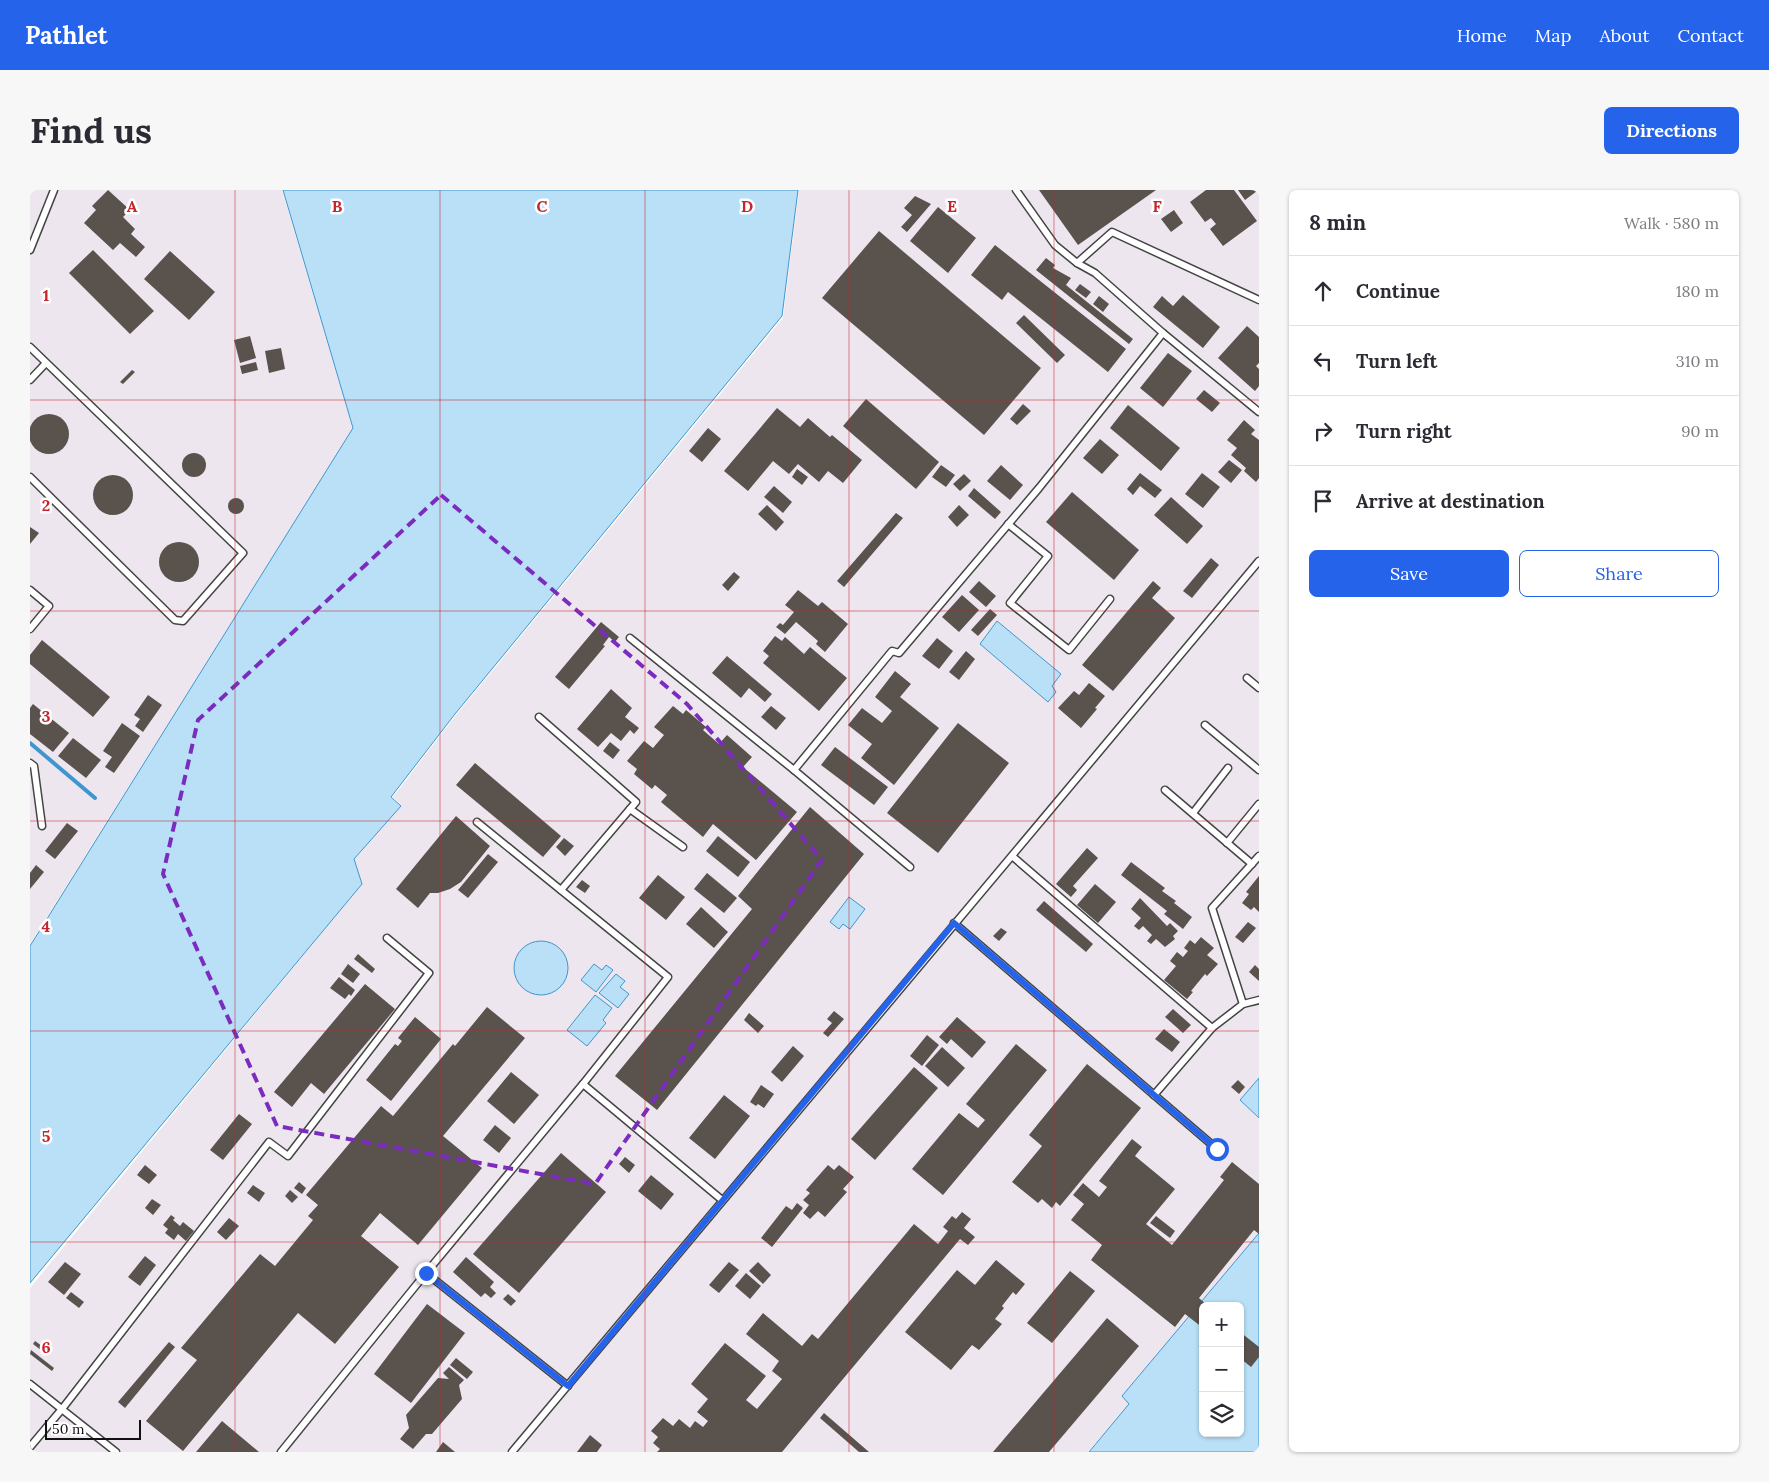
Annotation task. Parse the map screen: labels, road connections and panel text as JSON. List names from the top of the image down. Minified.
{"scale_bar":"50 m","page":{"header":"Pathlet","nav":["Home","Map","About","Contact"],"buttons":["Directions",["Save","Share"]],"title":"Find us","heading":["8 min","Walk · 580 m"],"list":[["Continue","180 m"],["Turn left","310 m"],["Turn right","90 m"],"Arrive at destination"],"map_buttons":["+","−"],"scale":"50 m"},"grid":{"columns":["A","B","C","D","E","F"],"rows":["1","2","3","4","5","6"]}}
